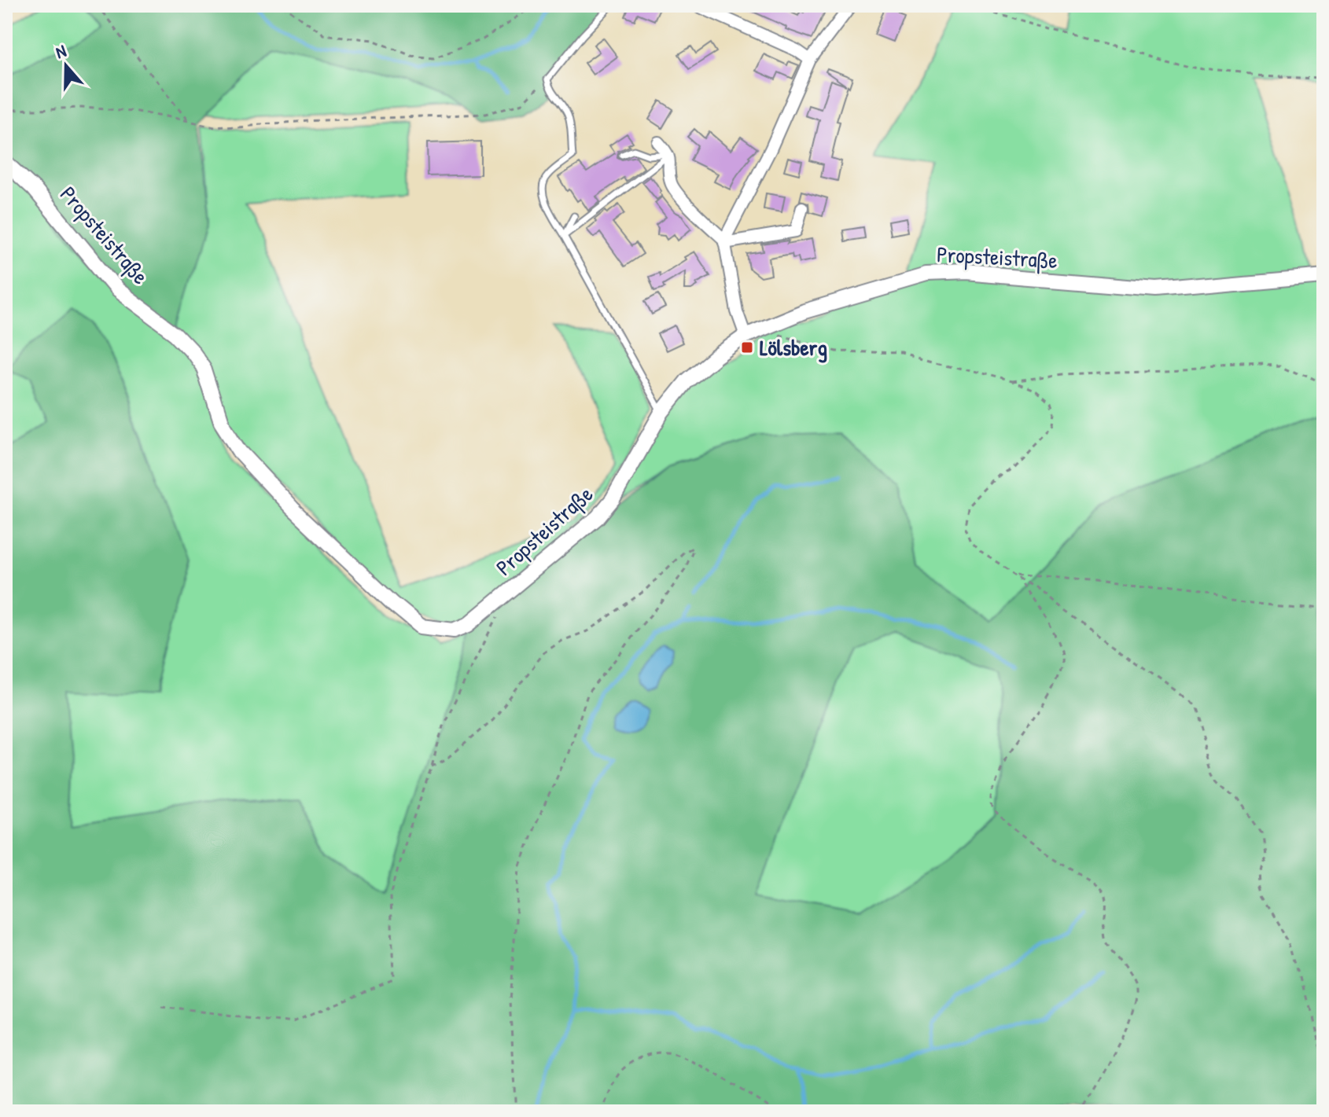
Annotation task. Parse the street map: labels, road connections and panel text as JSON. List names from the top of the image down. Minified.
{"streets":{"street":["Propsteistraße"]},"places":{"transit":["Lölsberg"]},"north":"top"}
